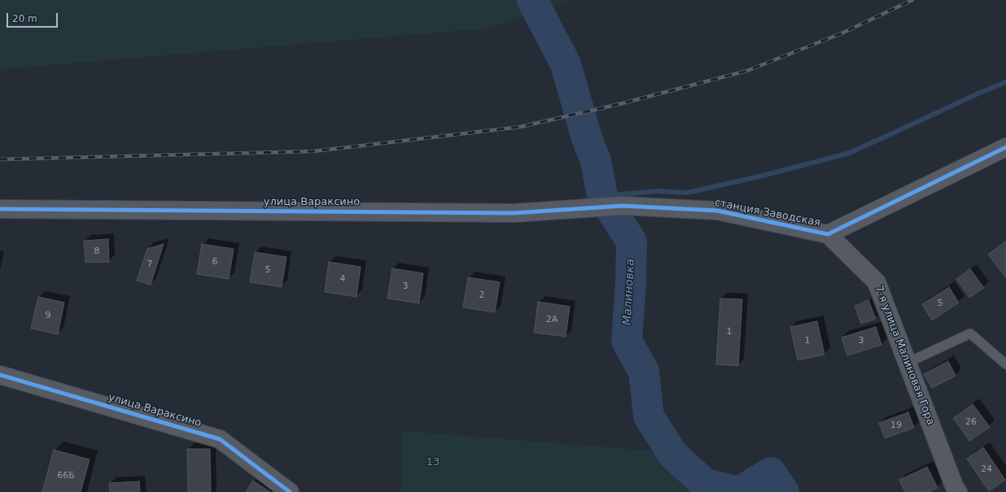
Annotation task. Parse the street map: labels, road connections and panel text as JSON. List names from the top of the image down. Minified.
{"streets":{"street":["улица Вараксино","станция Заводская","7-я улица Малиновая Гора"]},"crossings":[["улица Вараксино","станция Заводская"],["станция Заводская","7-я улица Малиновая Гора"]],"water":["Малиновка"],"parks":["13"],"house_numbers":["8","6","7","5","4","3","2","5","9","2А","1","1","3","26","19","24","66Б"],"scale_bar":"20 m"}
